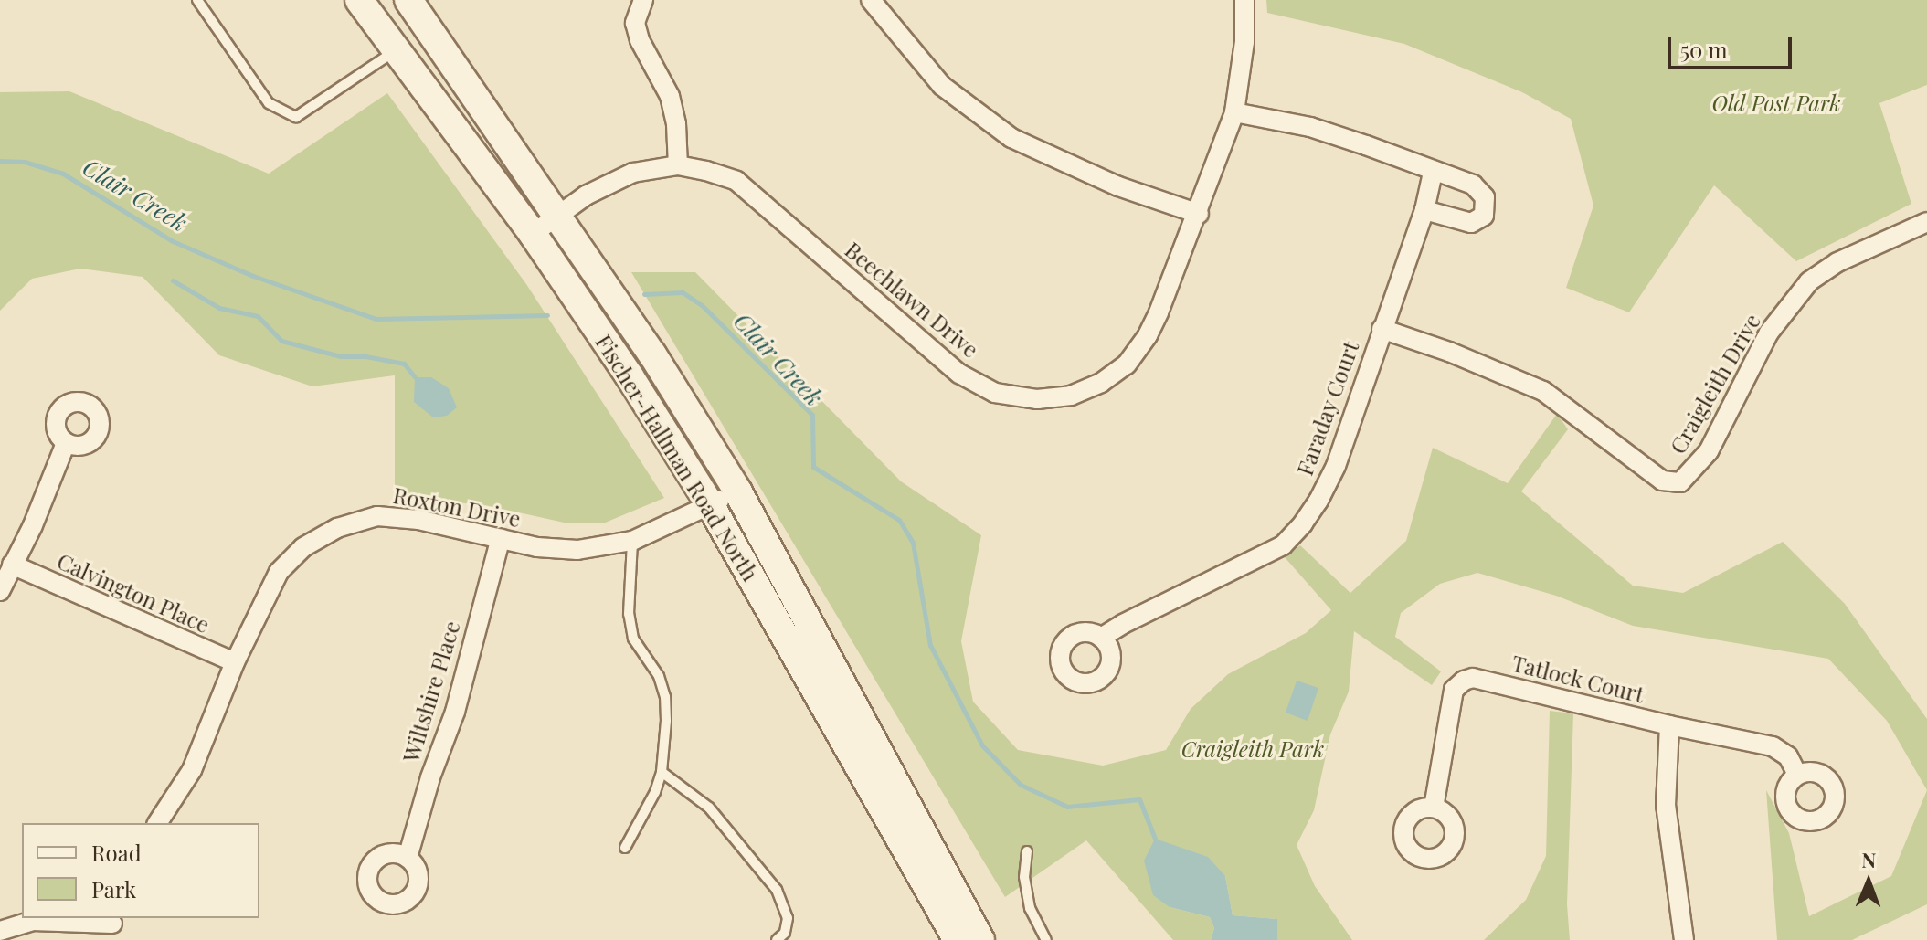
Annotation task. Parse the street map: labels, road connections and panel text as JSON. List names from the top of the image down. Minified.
{"streets":{"main road":["Fischer-Hallman Road North"],"street":["Beechlawn Drive","Craigleith Drive","Faraday Court","Roxton Drive","Calvington Place","Tatlock Court","Wiltshire Place"]},"crossings":[["Beechlawn Drive","Fischer-Hallman Road North"],["Craigleith Drive","Faraday Court"],["Fischer-Hallman Road North","Roxton Drive"],["Roxton Drive","Calvington Place"],["Roxton Drive","Wiltshire Place"]],"water":["Clair Creek"],"parks":["Old Post Park","Craigleith Park"],"legend":["Road","Park"],"scale_bar":"50 m","north":"top"}
